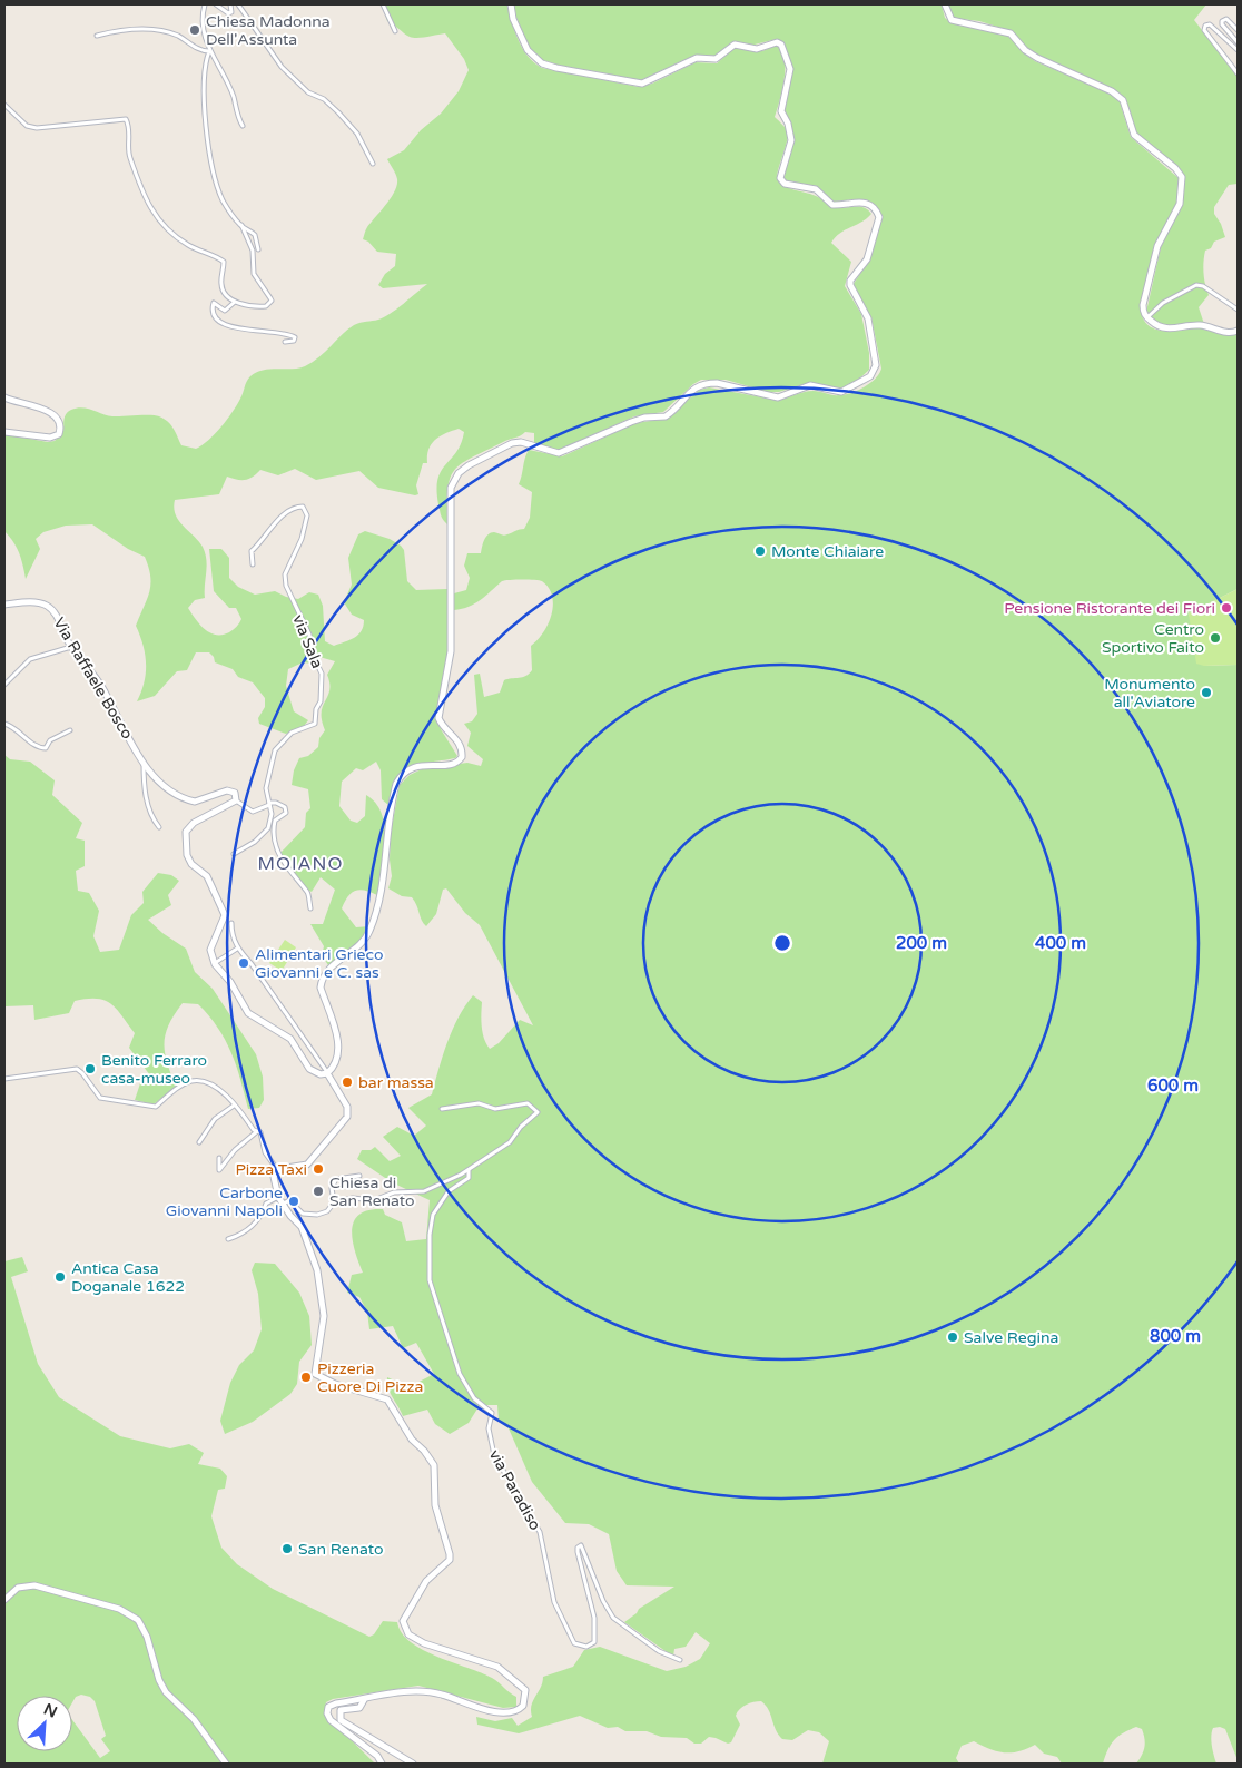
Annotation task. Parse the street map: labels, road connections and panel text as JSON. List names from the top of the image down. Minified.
{"streets":{"street":["via Sala","Via Raffaele Bosco","via Paradiso"]},"districts":["MOIANO"],"places":["Chiesa Madonna Dell'Assunta","Monte Chiaiare","Pensione Ristorante dei Fiori","Centro Sportivo Faito","Monumento all'Aviatore","Alimentari Grieco Giovanni e C. sas","Benito Ferraro casa-museo","bar massa","Pizza Taxi","Chiesa di San Renato","Carbone Giovanni Napoli","Antica Casa Doganale 1622","Salve Regina","Pizzeria Cuore Di Pizza","San Renato"],"north":"top right","rings":["200 m","400 m","600 m","800 m"]}
